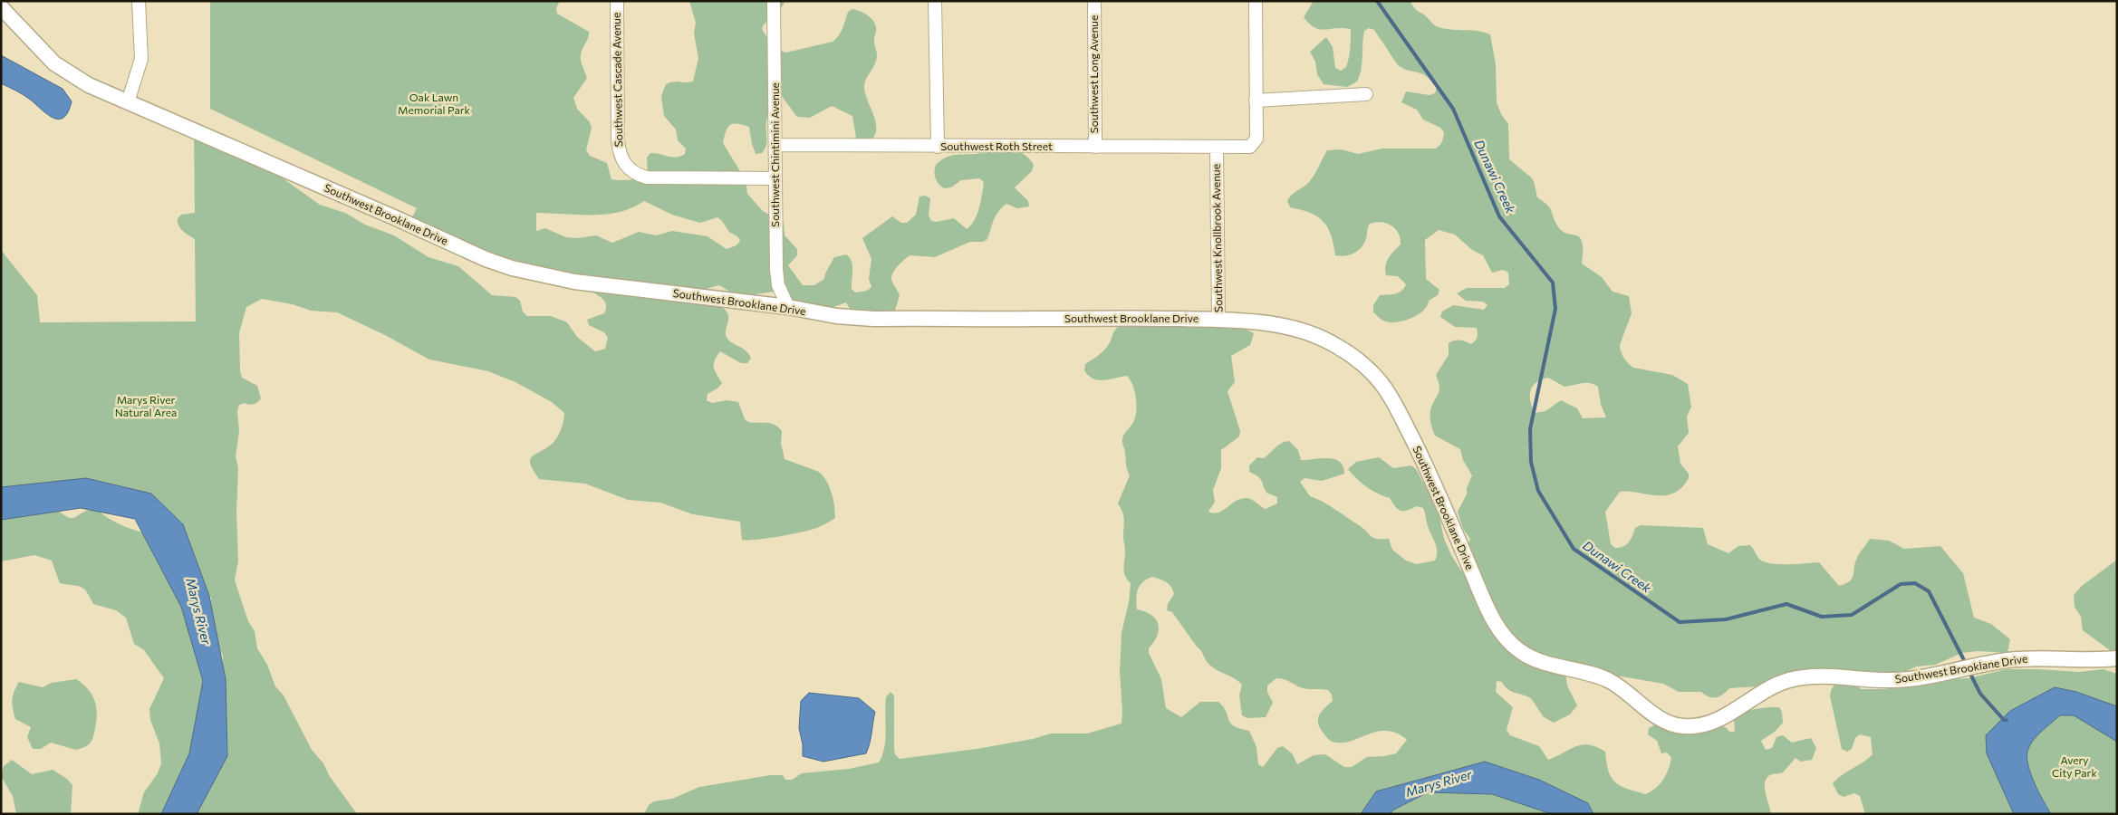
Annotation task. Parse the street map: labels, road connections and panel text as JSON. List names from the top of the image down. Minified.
{"streets":{"street":["Southwest Long Avenue","Southwest Cascade Avenue","Southwest Roth Street","Southwest Chintimini Avenue","Southwest Brooklane Drive","Southwest Knollbrook Avenue"]},"crossings":[["Southwest Long Avenue","Southwest Roth Street"],["Southwest Cascade Avenue","Southwest Chintimini Avenue"],["Southwest Roth Street","Southwest Chintimini Avenue"],["Southwest Roth Street","Southwest Knollbrook Avenue"],["Southwest Chintimini Avenue","Southwest Brooklane Drive"],["Southwest Brooklane Drive","Southwest Knollbrook Avenue"]],"water":["Dunawi Creek","Marys River"],"parks":["Oak Lawn Memorial Park","Marys River Natural Area","Avery City Park"]}
